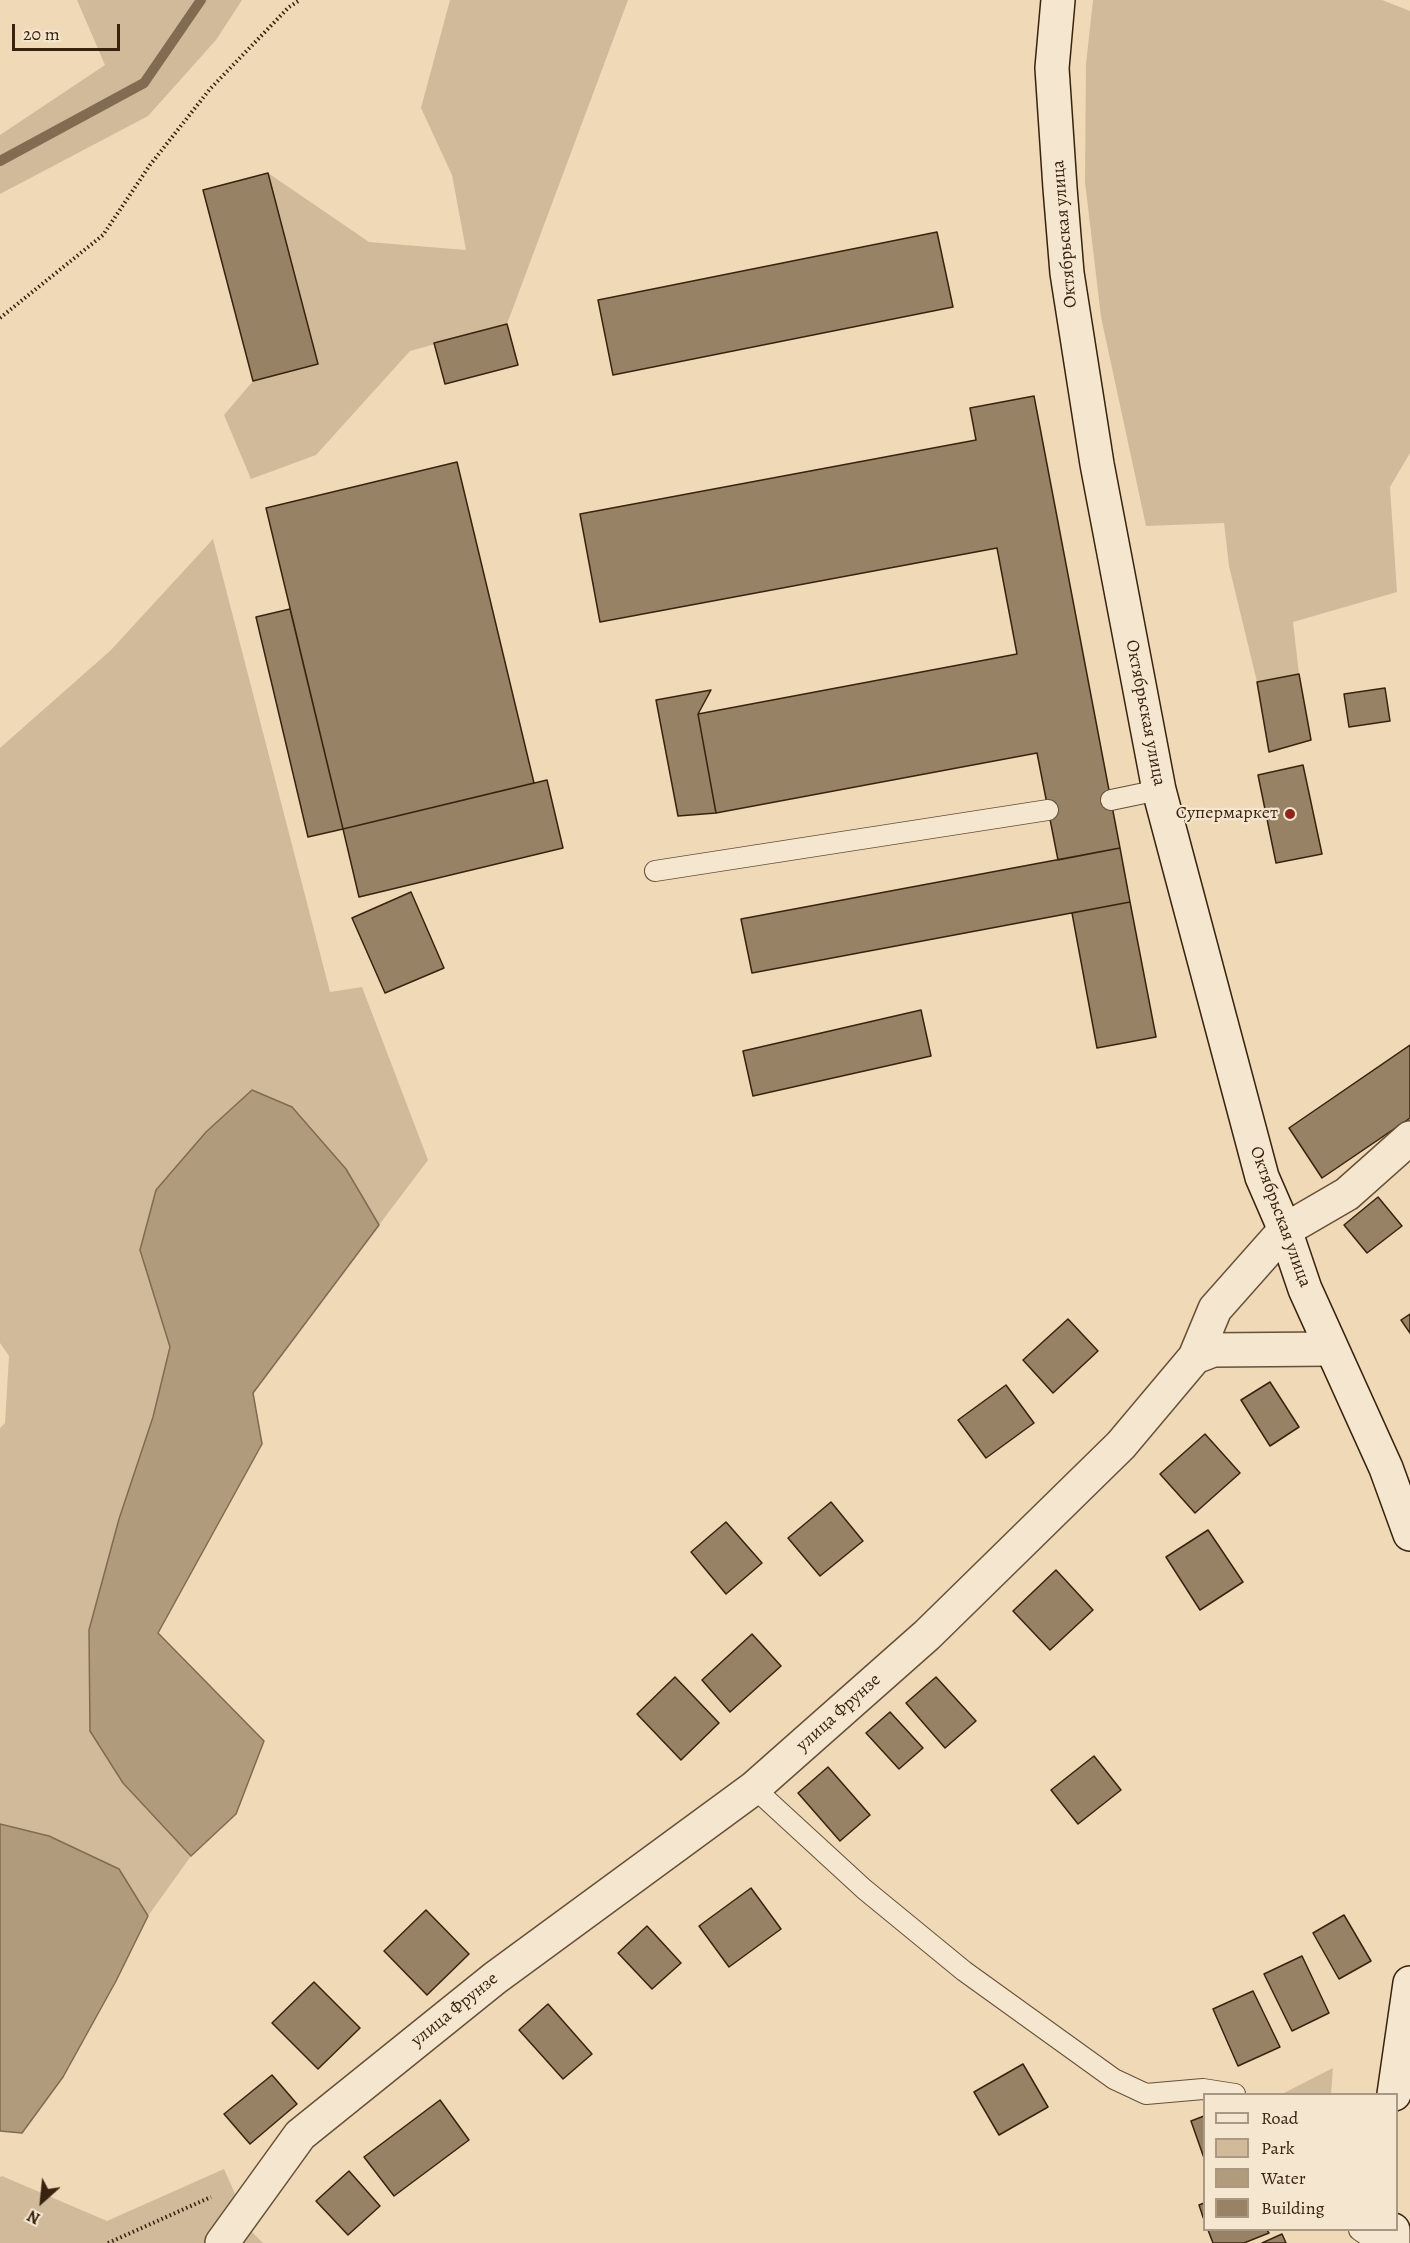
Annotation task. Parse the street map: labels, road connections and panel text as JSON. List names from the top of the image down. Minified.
{"streets":{"street":["Октябрьская улица","улица Фрунзе"]},"crossings":[["Октябрьская улица","улица Фрунзе"]],"places":["Супермаркет"],"legend":["Road","Park","Water","Building"],"scale_bar":"20 m","north":"bottom left"}
